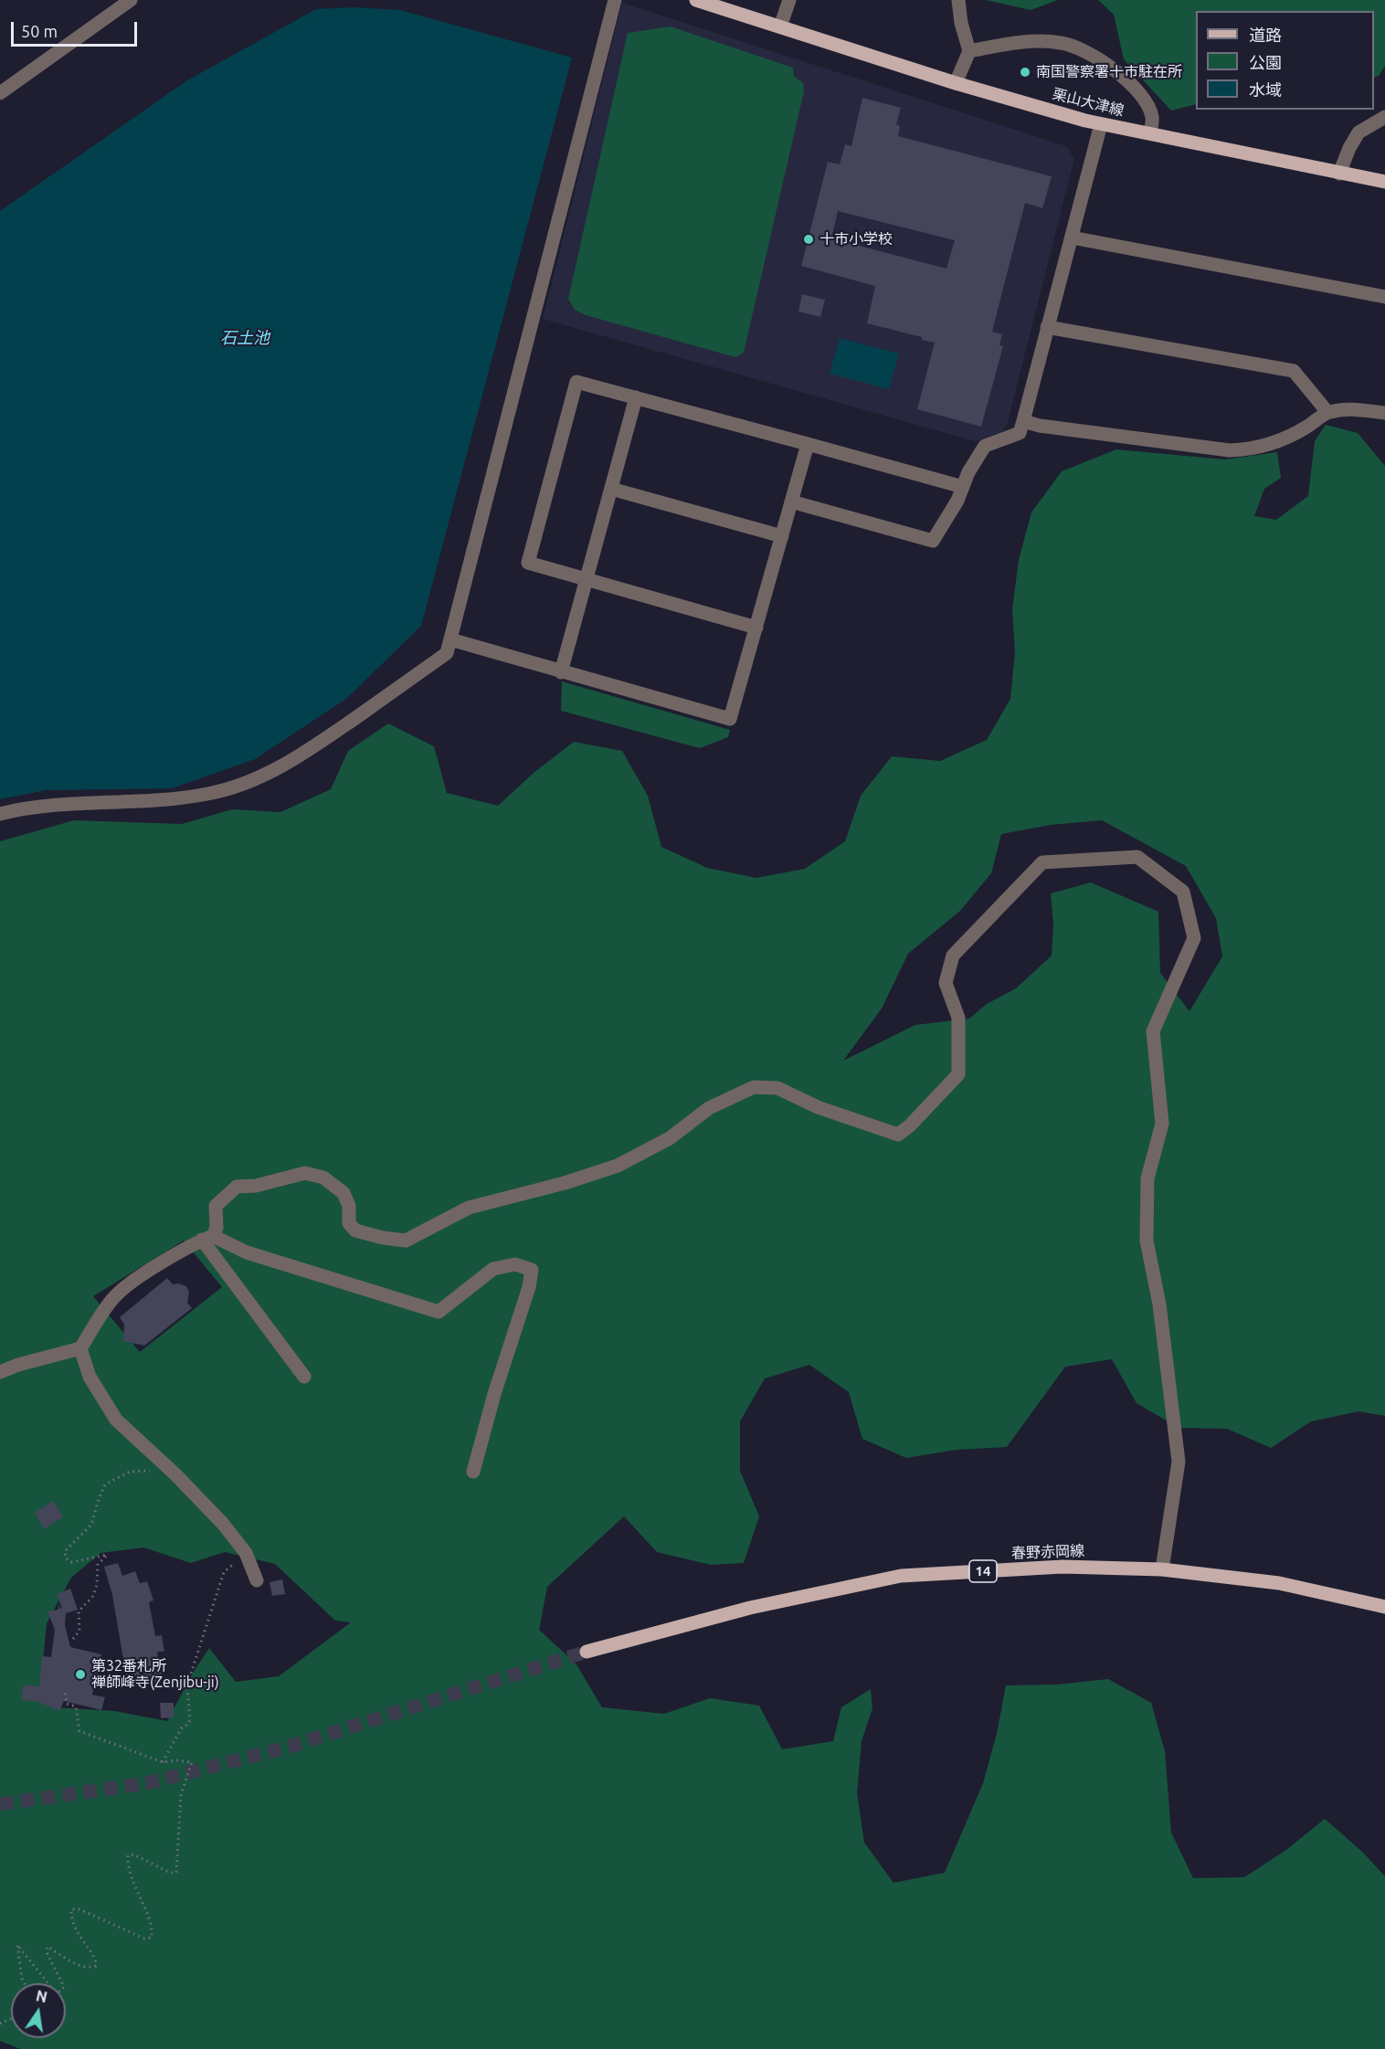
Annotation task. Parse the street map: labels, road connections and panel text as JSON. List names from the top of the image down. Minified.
{"streets":{"main road":["栗山大津線","春野赤岡線","14"]},"water":["石土池"],"places":["南国警察署十市駐在所","十市小学校","第32番札所 禅師峰寺(Zenjibu-ji)"],"legend":["道路","公園","水域"],"scale_bar":"50 m","north":"top"}
